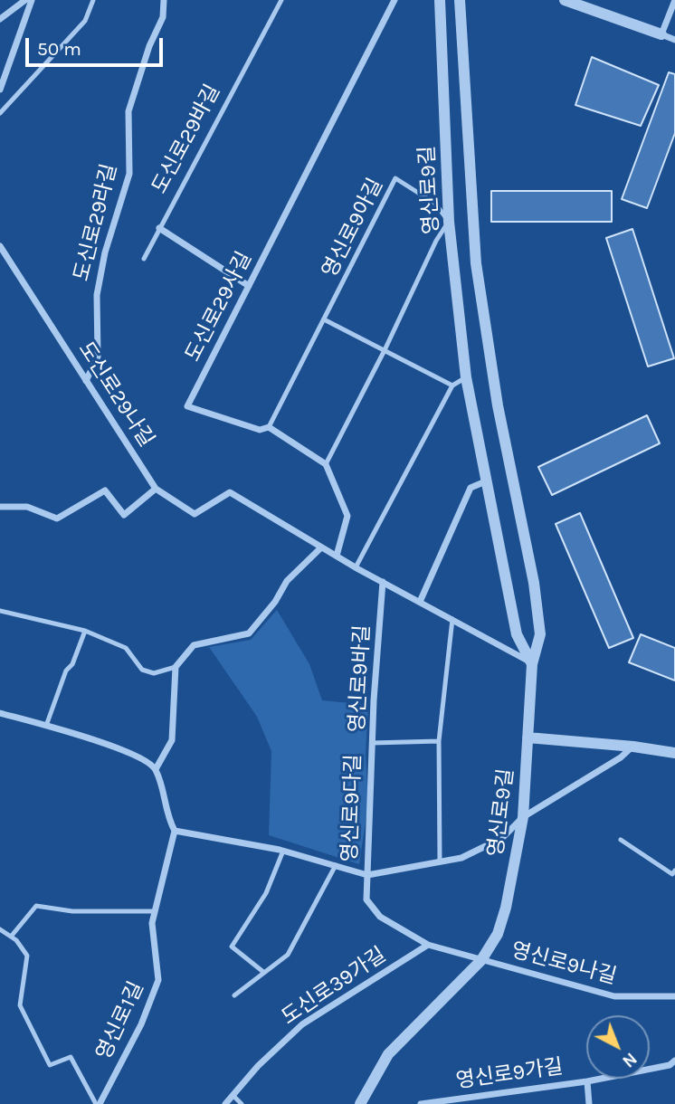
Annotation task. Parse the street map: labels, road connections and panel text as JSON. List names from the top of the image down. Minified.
{"streets":{"street":["영신로9길","도신로29라길","도신로29사길","도신로29나길","영신로9바길","영신로9다길","영신로9나길","도신로39가길","영신로1길","영신로9가길"],"lane":["도신로29바길","영신로9아길"]},"crossings":[["영신로9길","영신로9아길"],["영신로9길","영신로9다길"],["영신로9길","영신로9나길"],["도신로29라길","도신로29나길"],["영신로9아길","도신로29사길"],["영신로9바길","영신로9다길"],["영신로9다길","도신로39가길"],["영신로9다길","영신로1길"]],"scale_bar":"50 m","north":"bottom right"}
